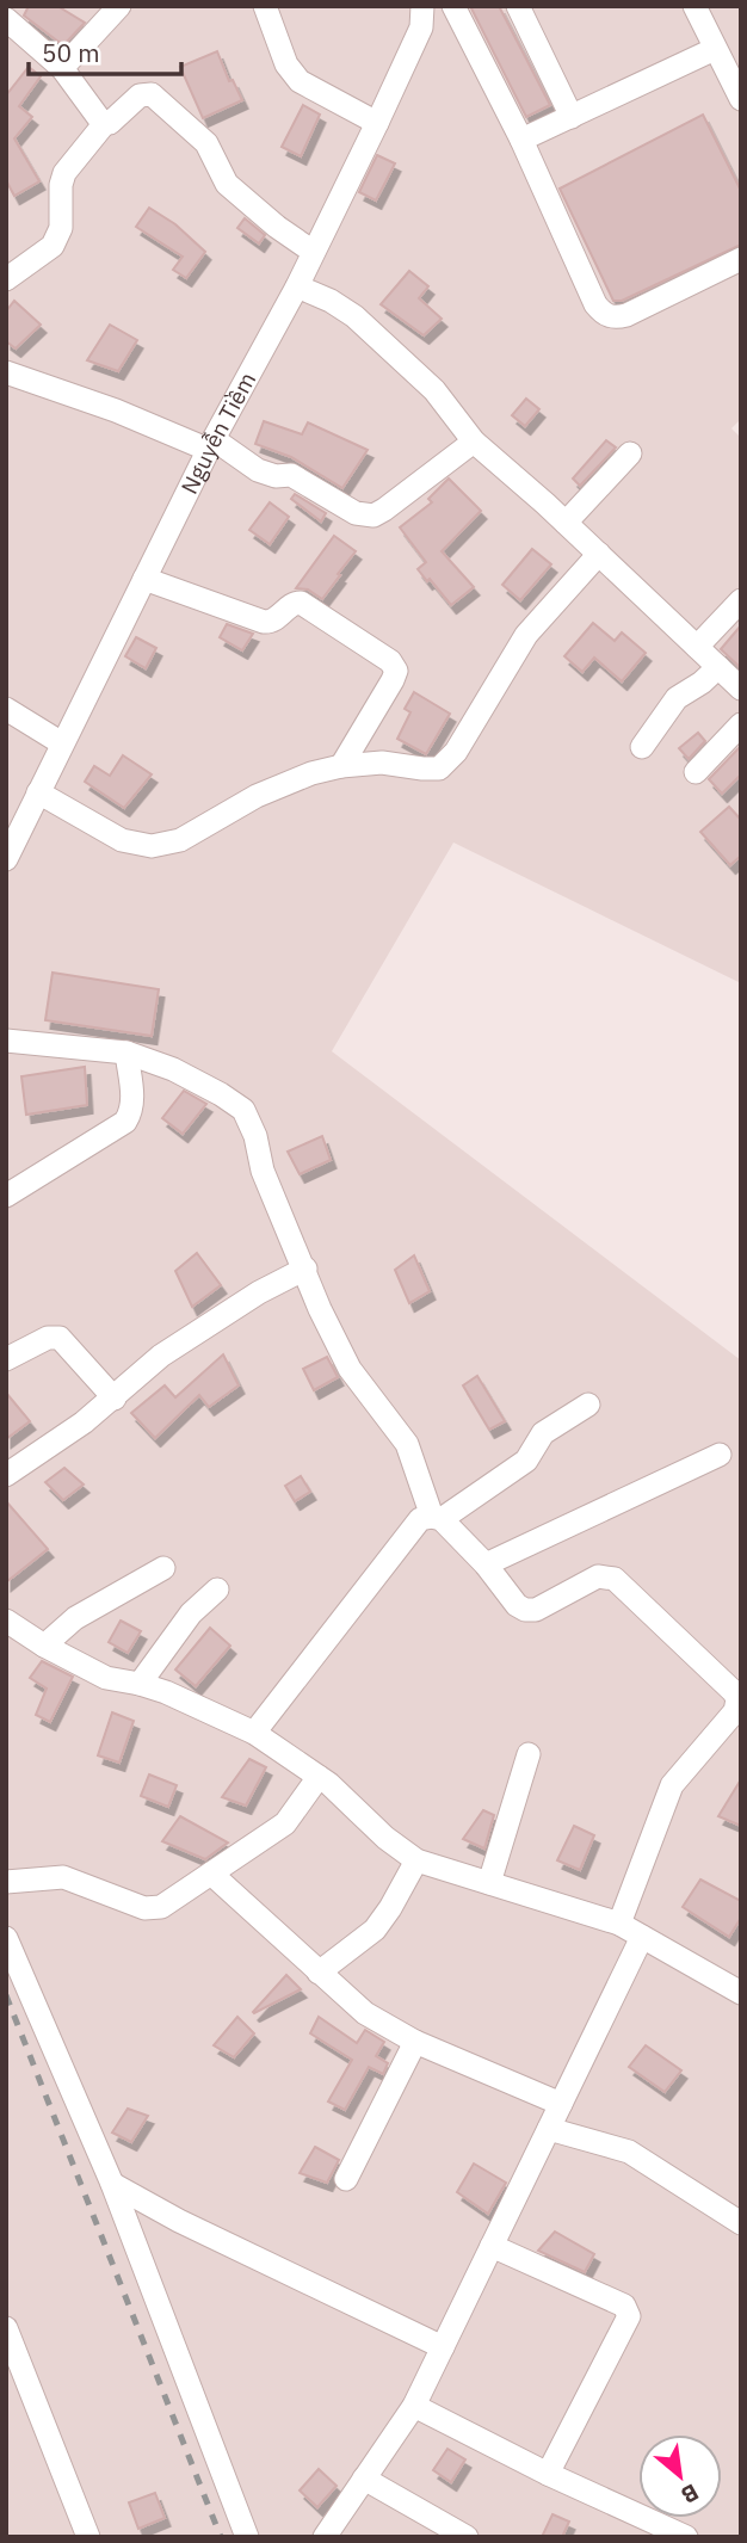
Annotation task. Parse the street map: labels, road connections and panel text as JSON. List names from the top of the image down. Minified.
{"streets":{"street":["Nguyễn Tiềm"]},"scale_bar":"50 m","north":"bottom right"}
